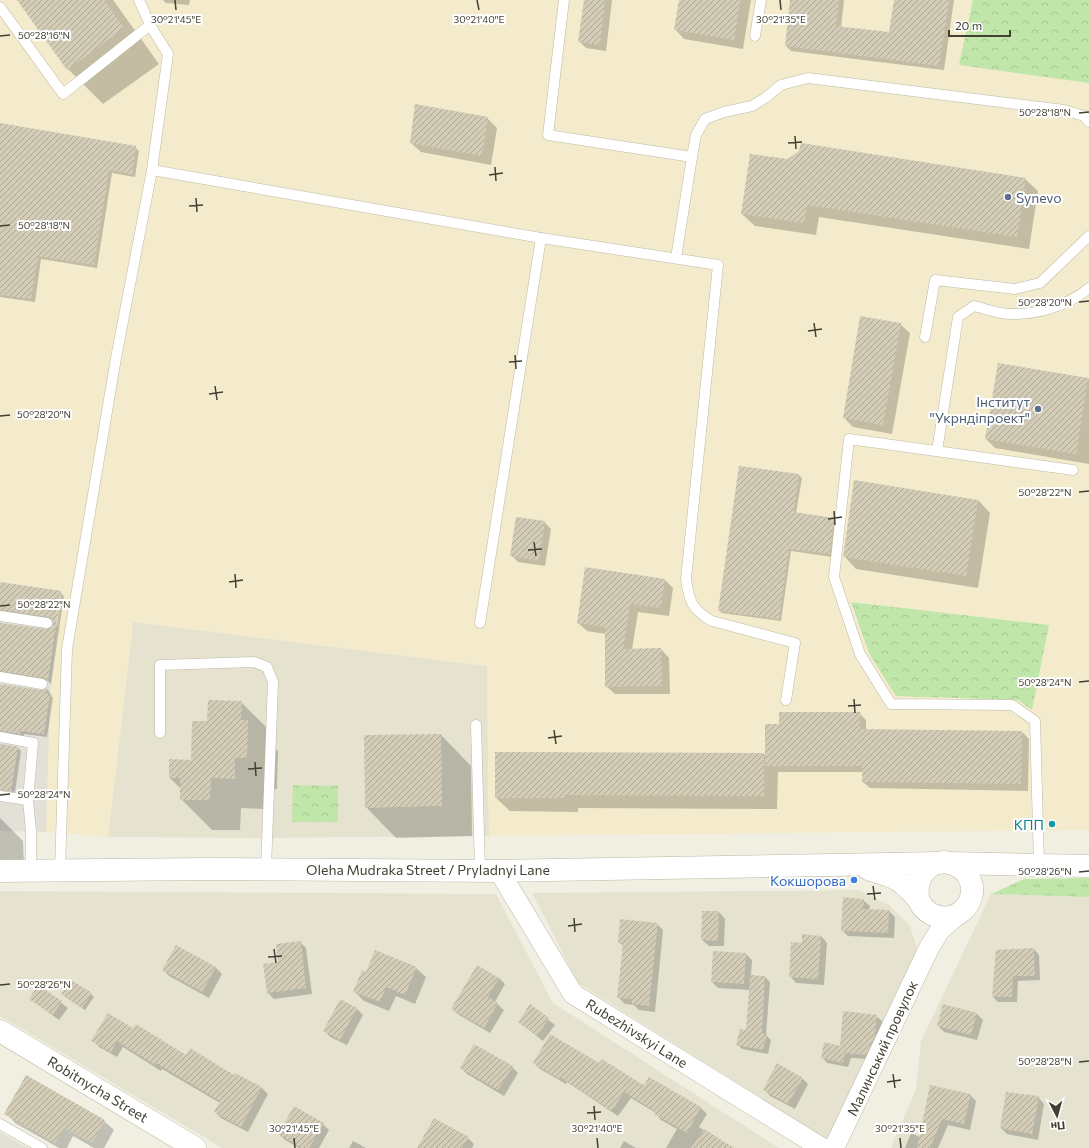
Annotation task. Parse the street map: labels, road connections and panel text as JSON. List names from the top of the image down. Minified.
{"streets":{"street":["Oleha Mudraka Street / Pryladnyi Lane","Rubezhivskyi Lane","Малинський провулок","Robitnycha Street"]},"crossings":[["Oleha Mudraka Street / Pryladnyi Lane","Rubezhivskyi Lane"],["Oleha Mudraka Street / Pryladnyi Lane","Малинський провулок"]],"places":["Synevo","Інститут \"Укрндіпроект\"","КПП","Кокшорова"],"scale_bar":"20 m","north":"bottom","coordinates":["30°21'45\"E","30°21'40\"E","30°21'35\"E","50°28'16\"N","50°28'18\"N","50°28'20\"N","50°28'22\"N","50°28'24\"N","50°28'26\"N","50°28'28\"N"]}
